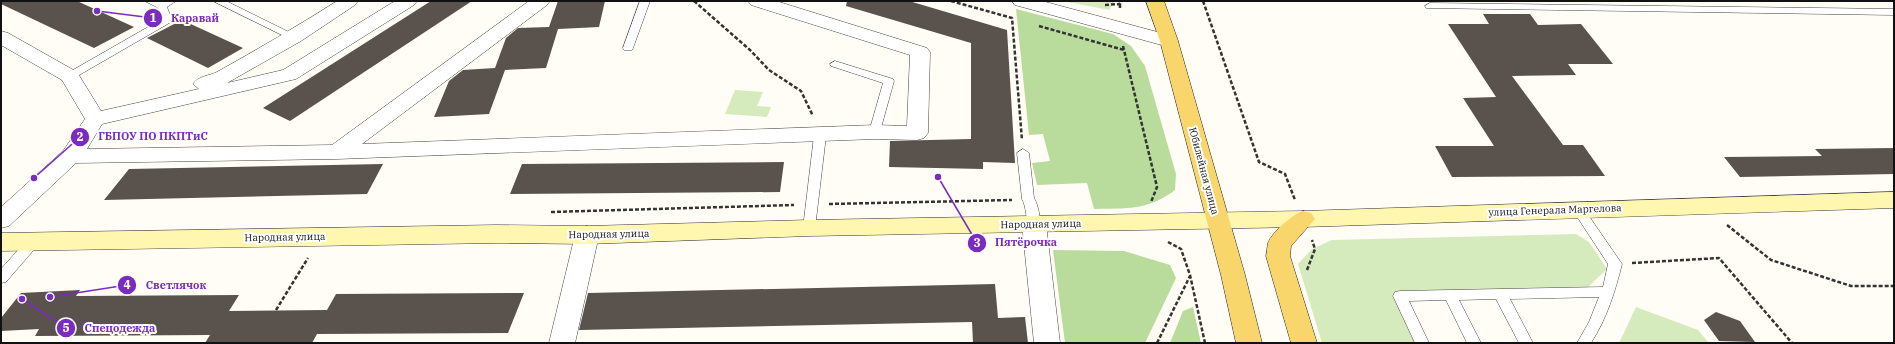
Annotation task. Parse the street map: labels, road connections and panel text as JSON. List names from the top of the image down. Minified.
{"streets":{"main road":["Юбилейная улица"],"street":["улица Генерала Маргелова","Народная улица"]},"crossings":[["Юбилейная улица","улица Генерала Маргелова"],["Юбилейная улица","Народная улица"],["улица Генерала Маргелова","Народная улица"]],"places":["Каравай","Пятёрочка","ГБПОУ ПО ПКПТиС","Светлячок","Спецодежда"]}
